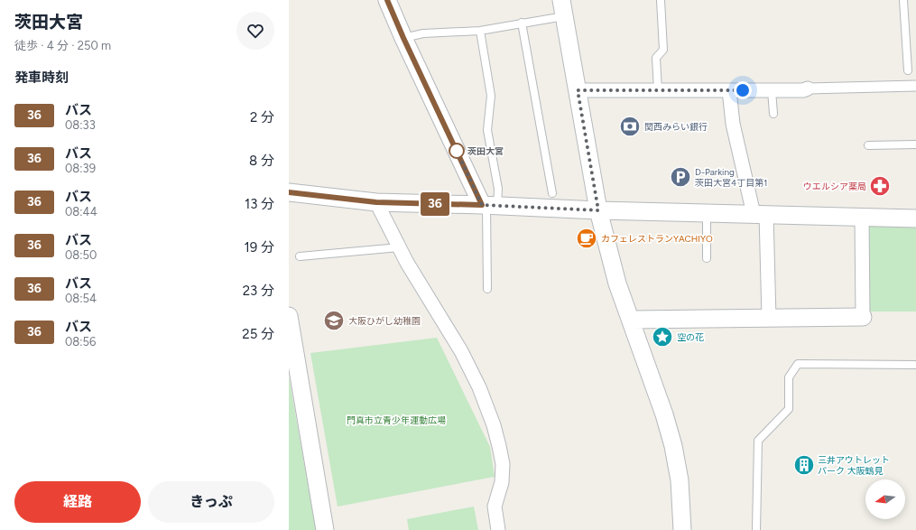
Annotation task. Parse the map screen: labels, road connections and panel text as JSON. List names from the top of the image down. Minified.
{"parks":["門真市立青少年運動広場"],"places":{"bank":["関西みらい銀行"],"other":["茨田大宮"],"parking":["D-Parking 茨田大宮4丁目第1"],"pharmacy":["ウエルシア薬局"],"cafe":["カフェレストランYACHIYO"],"school or university":["大阪ひがし幼稚園"],"place":["空の花"],"building":["三井アウトレット パーク 大阪鶴見"]},"lines":["bus line 36"],"north":"left","page":{"heading":[["茨田大宮","徒歩 · 4 分 · 250 m"],"発車時刻"],"on_map":"36","list":[{"mark":"36","name":"バス","note":"08:33","value":"2 分"},{"mark":"36","name":"バス","note":"08:39","value":"8 分"},{"mark":"36","name":"バス","note":"08:44","value":"13 分"},{"mark":"36","name":"バス","note":"08:50","value":"19 分"},{"mark":"36","name":"バス","note":"08:54","value":"23 分"},{"mark":"36","name":"バス","note":"08:56","value":"25 分"}],"buttons":["経路","きっぷ"]}}
